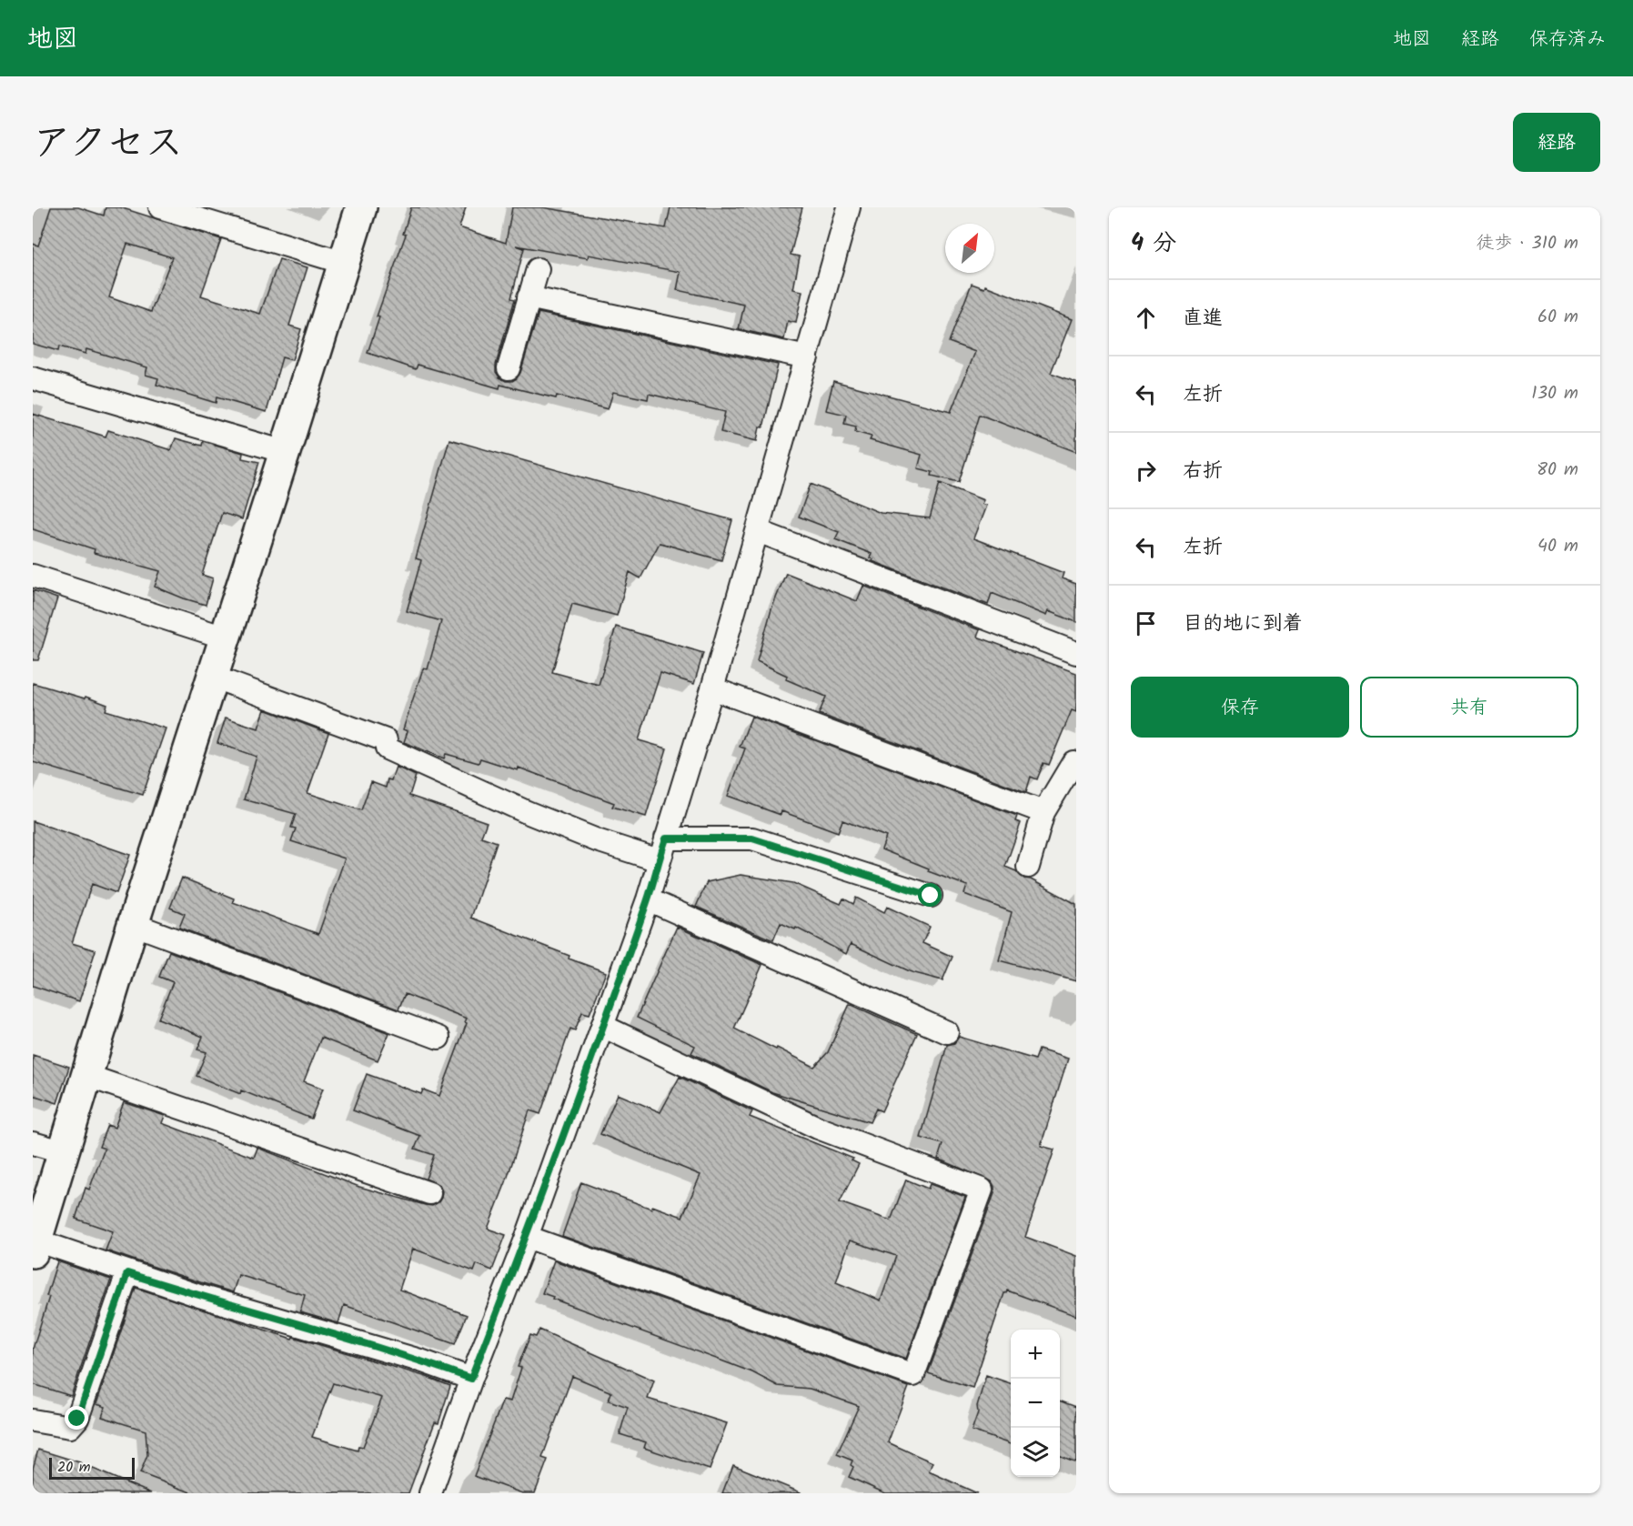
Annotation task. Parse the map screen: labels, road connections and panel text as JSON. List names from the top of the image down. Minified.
{"scale_bar":"20 m","north":"top right","page":{"header":"地図","nav":["地図","経路","保存済み"],"title":"アクセス","buttons":["経路",["保存","共有"]],"heading":["4 分","徒歩 · 310 m"],"list":[["直進","60 m"],["左折","130 m"],["右折","80 m"],["左折","40 m"],"目的地に到着"],"map_buttons":["+","−"],"scale":"20 m"}}
